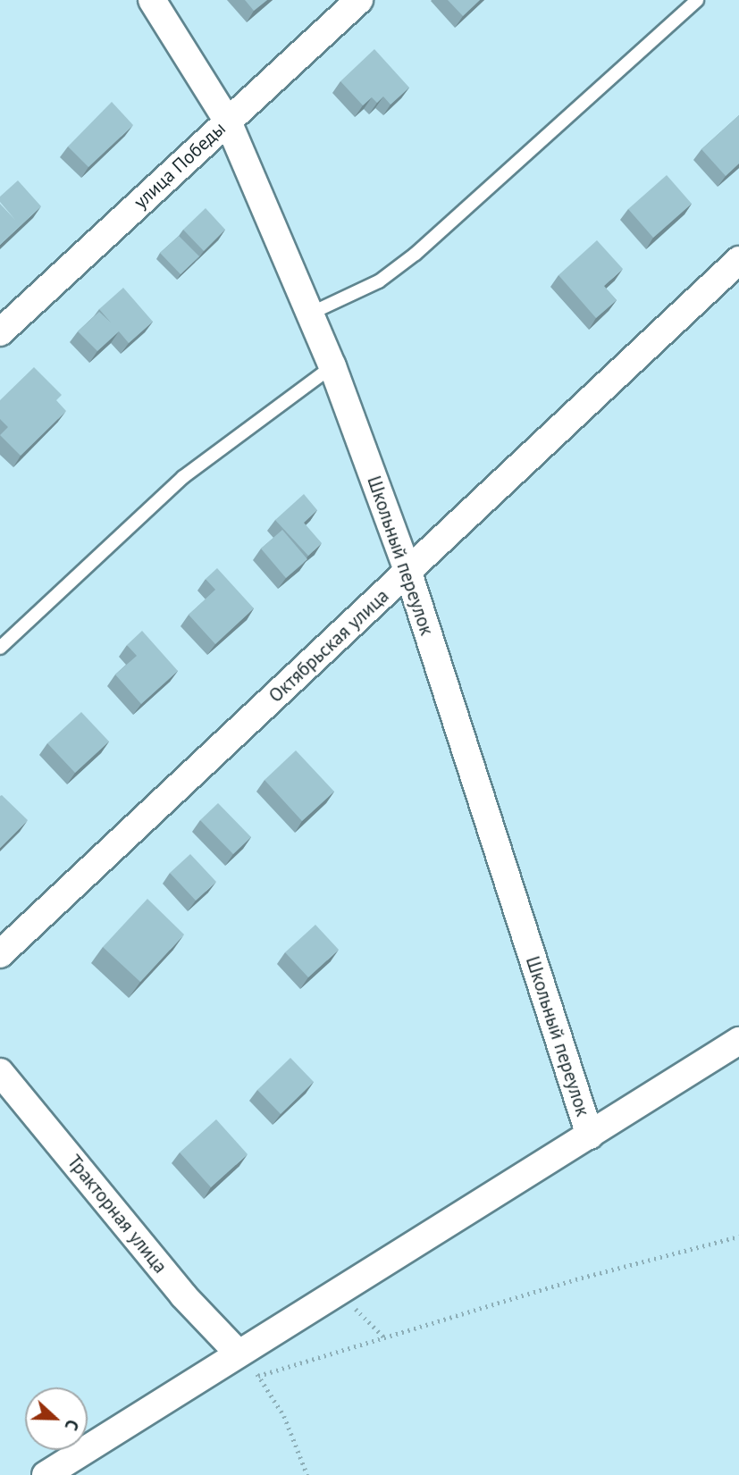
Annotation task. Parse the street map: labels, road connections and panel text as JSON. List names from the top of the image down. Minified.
{"streets":{"street":["улица Победы","Школьный переулок","Октябрьская улица","Тракторная улица"]},"crossings":[["улица Победы","Школьный переулок"],["Школьный переулок","Октябрьская улица"]],"north":"right"}
